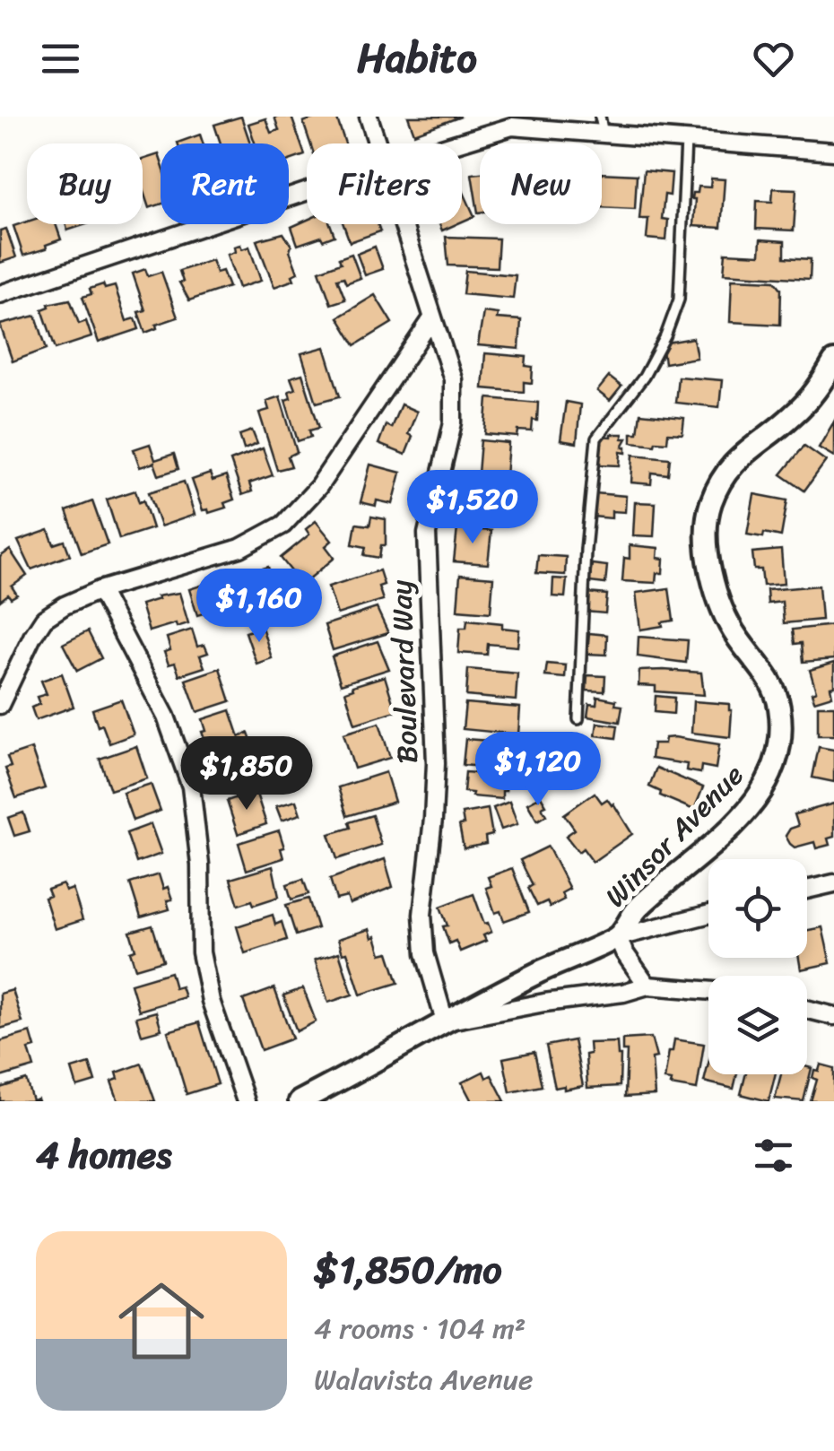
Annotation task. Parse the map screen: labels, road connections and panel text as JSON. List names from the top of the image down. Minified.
{"streets":{"street":["Boulevard Way","Winsor Avenue"]},"page":{"header":"Habito","chip":["Buy","Rent","Filters","New"],"price":["$1,520","$1,160","$1,120","$1,850"],"heading":"4 homes","list":[{"name":"$1,850/mo","note":"4 rooms · 104 m² · Walavista Avenue"}]}}
